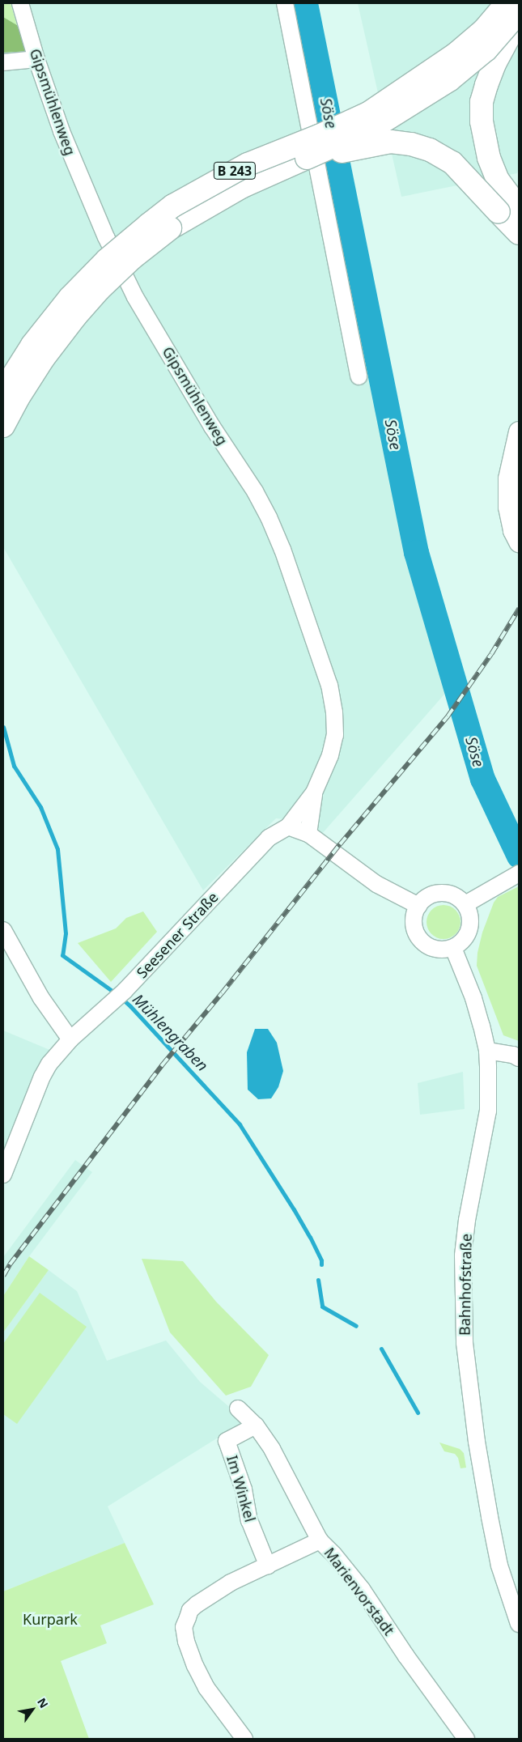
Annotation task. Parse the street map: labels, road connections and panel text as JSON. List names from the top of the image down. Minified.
{"streets":{"highway":["B 243"],"street":["Gipsmühlenweg","Seesener Straße","Bahnhofstraße","Im Winkel","Marienvorstadt"]},"crossings":[["Gipsmühlenweg","Seesener Straße"],["Im Winkel","Marienvorstadt"]],"water":["Söse","Mühlengraben"],"parks":["Kurpark"],"north":"top right"}
